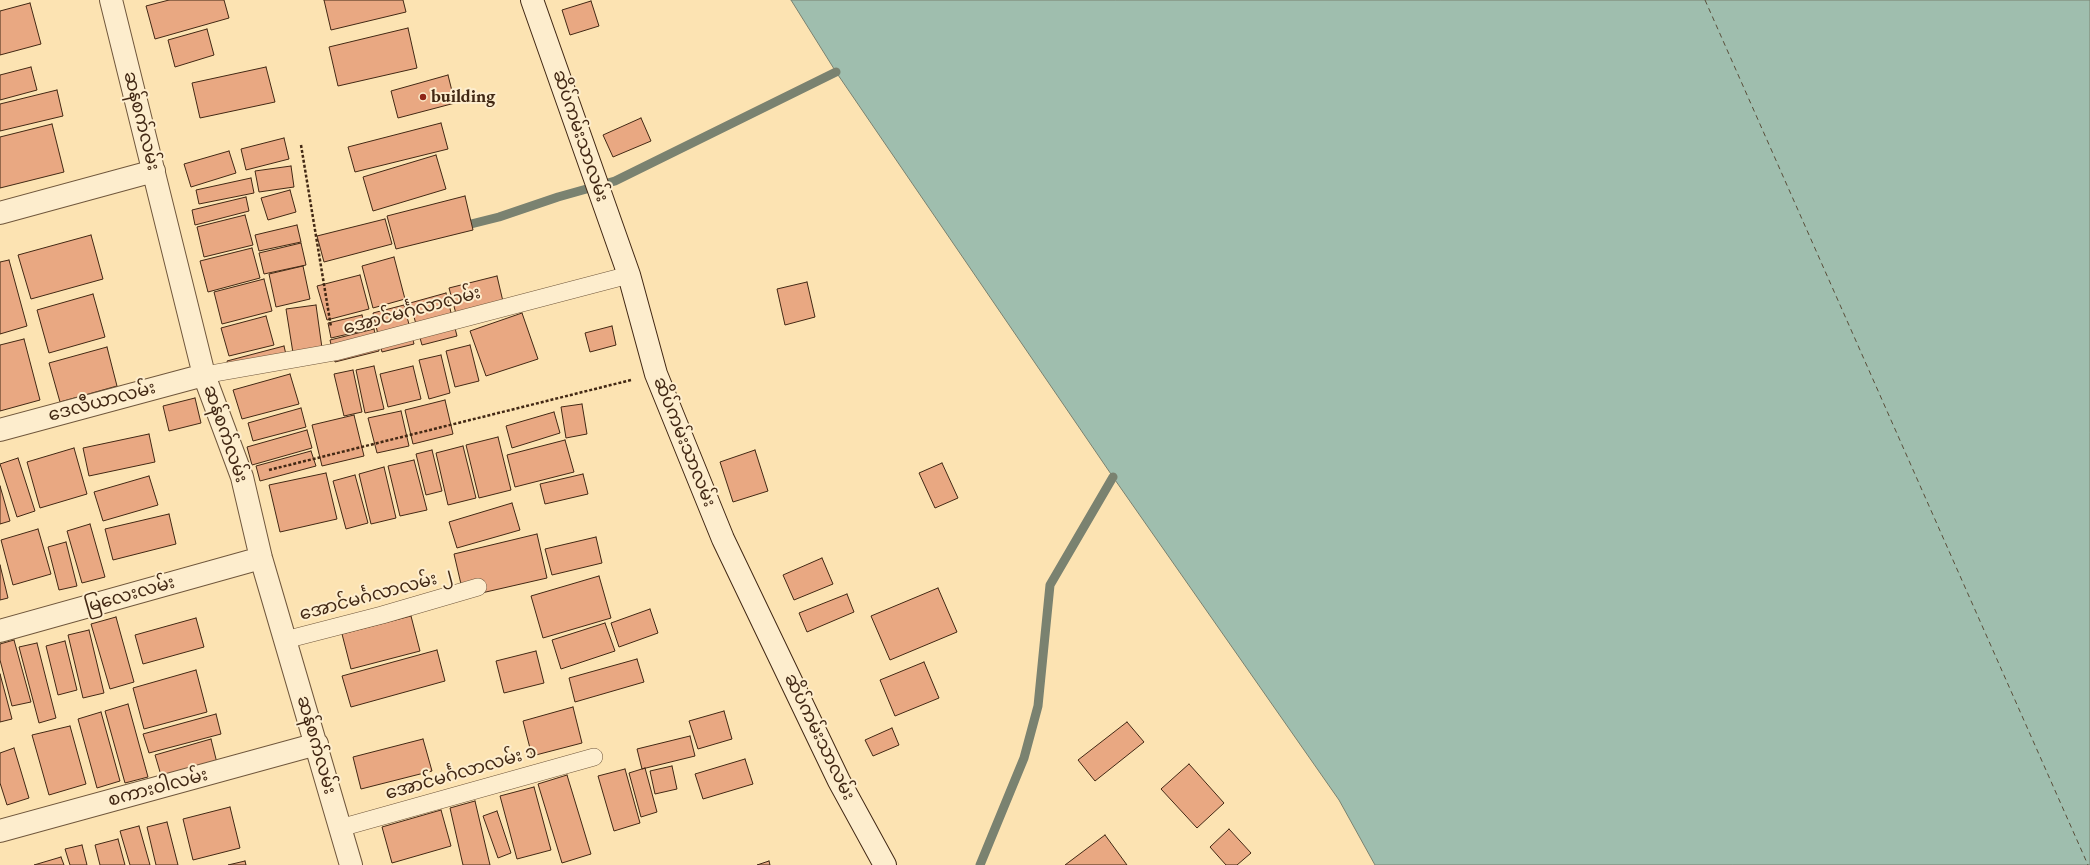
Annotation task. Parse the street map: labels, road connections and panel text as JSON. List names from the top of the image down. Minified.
{"streets":{"street":["ဆန်စက်လမ်း","ဆိပ်ကမ်းသာလမ်း","ဒေလီယာလမ်း","မြလေးလမ်း","စကားဝါလမ်း"],"lane":["အောင်မင်္ဂလာလမ်း","အောင်မင်္ဂလာလမ်း ၂","အောင်မင်္ဂလာလမ်း ၁"]},"crossings":[["ဆန်စက်လမ်း","အောင်မင်္ဂလာလမ်း"],["ဆန်စက်လမ်း","ဒေလီယာလမ်း"],["ဆန်စက်လမ်း","မြလေးလမ်း"],["ဆန်စက်လမ်း","အောင်မင်္ဂလာလမ်း ၂"],["ဆန်စက်လမ်း","အောင်မင်္ဂလာလမ်း ၁"],["ဆန်စက်လမ်း","စကားဝါလမ်း"],["ဆိပ်ကမ်းသာလမ်း","အောင်မင်္ဂလာလမ်း"],["အောင်မင်္ဂလာလမ်း","ဒေလီယာလမ်း"]],"places":["building"]}
